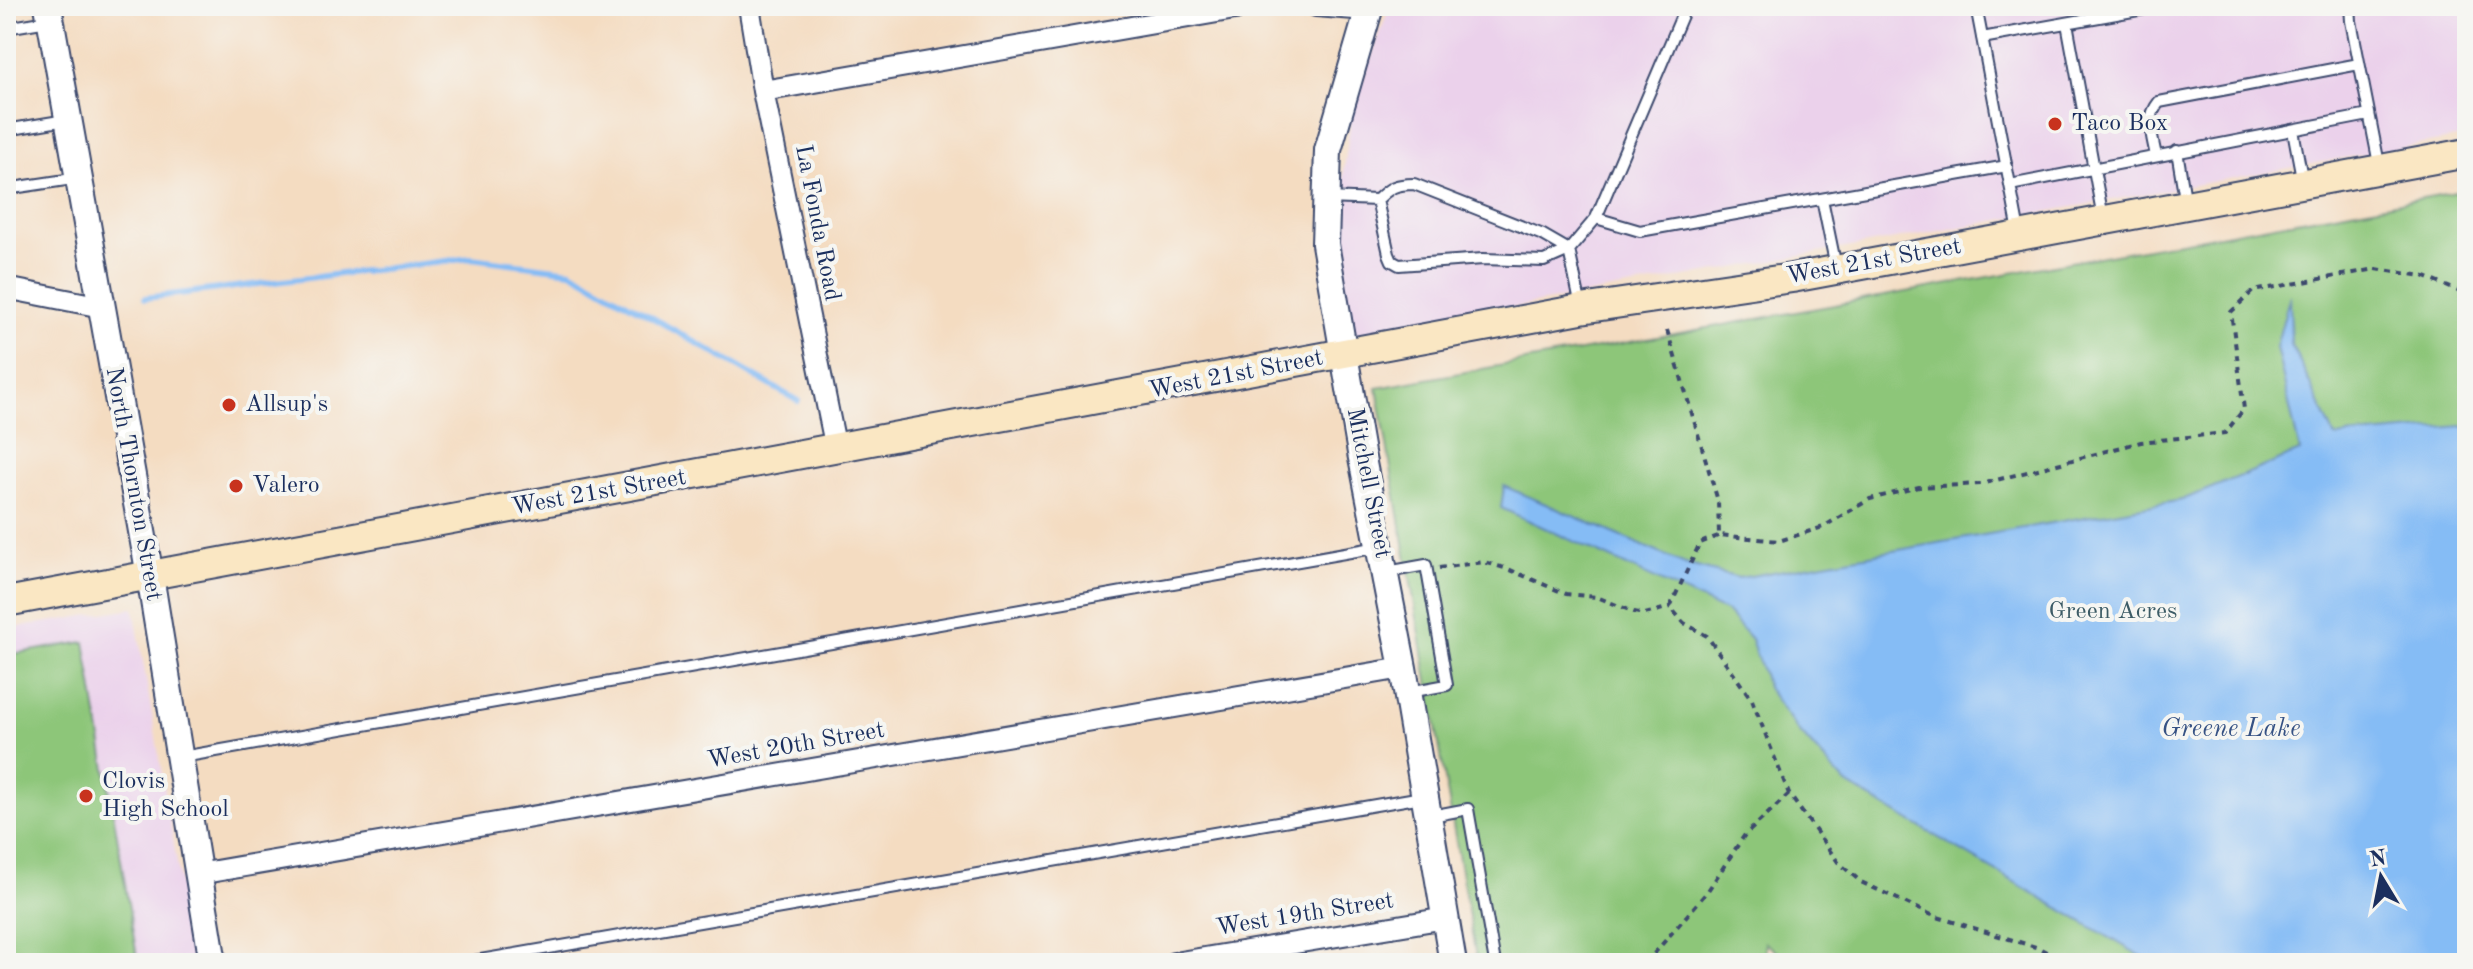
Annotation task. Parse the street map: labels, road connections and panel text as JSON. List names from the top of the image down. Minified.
{"streets":{"main road":["West 21st Street"],"street":["La Fonda Road","Mitchell Street","North Thornton Street","West 20th Street","West 19th Street"]},"crossings":[["La Fonda Road","West 21st Street"],["West 21st Street","Mitchell Street"],["West 21st Street","North Thornton Street"],["Mitchell Street","West 20th Street"],["Mitchell Street","West 19th Street"],["North Thornton Street","West 20th Street"]],"water":["Greene Lake"],"parks":["Green Acres"],"places":["Taco Box","Allsup's","Valero","Clovis High School"],"north":"top"}
